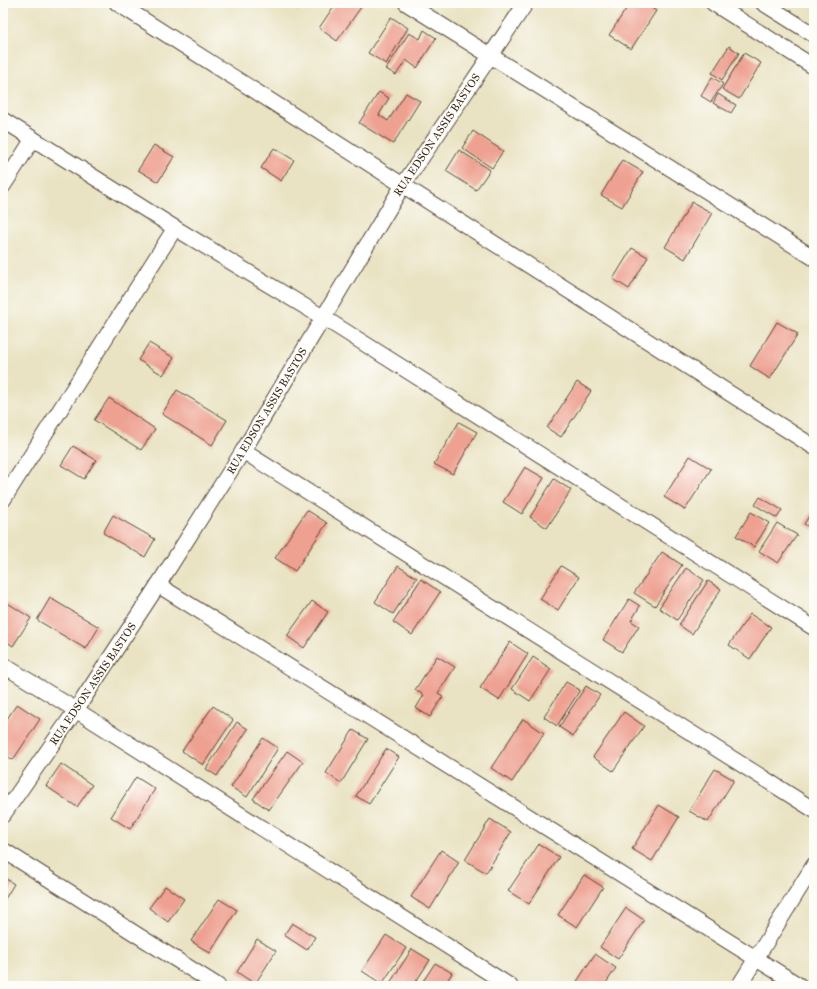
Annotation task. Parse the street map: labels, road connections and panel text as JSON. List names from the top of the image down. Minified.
{"streets":{"street":["RUA EDSON ASSIS BASTOS"]}}
